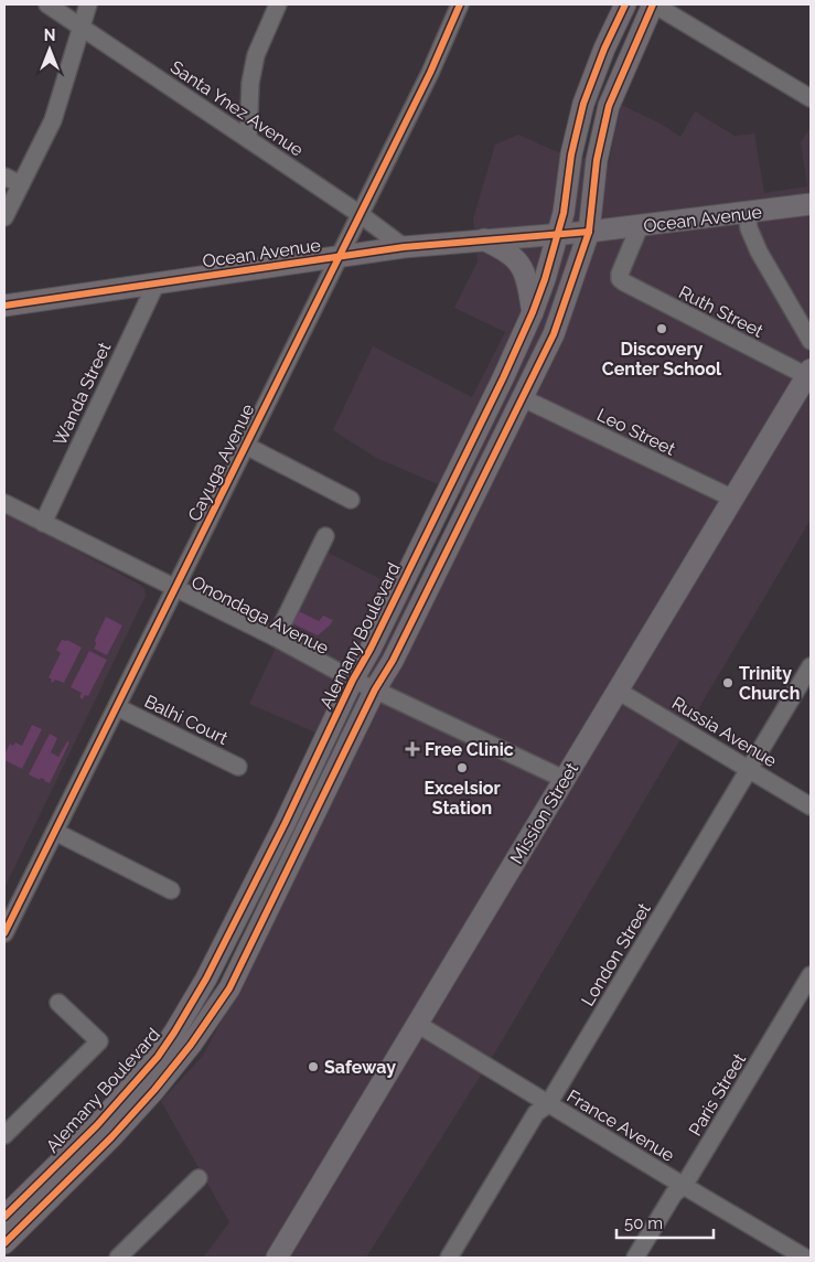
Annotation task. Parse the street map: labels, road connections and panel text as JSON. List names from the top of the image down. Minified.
{"streets":{"main road":["Ocean Avenue","Alemany Boulevard","Mission Street"],"street":["Santa Ynez Avenue","Ruth Street","Wanda Street","Leo Street","Cayuga Avenue","Onondaga Avenue","Balhi Court","Russia Avenue","London Street","Paris Street","France Avenue"]},"crossings":[["Santa Ynez Avenue","Ocean Avenue"],["Santa Ynez Avenue","Cayuga Avenue"],["Ocean Avenue","Ruth Street"],["Ocean Avenue","Wanda Street"],["Ocean Avenue","Cayuga Avenue"],["Ocean Avenue","Alemany Boulevard"],["Ruth Street","Mission Street"],["Wanda Street","Onondaga Avenue"],["Leo Street","Alemany Boulevard"],["Leo Street","Mission Street"],["Cayuga Avenue","Onondaga Avenue"],["Cayuga Avenue","Balhi Court"],["Onondaga Avenue","Alemany Boulevard"],["Onondaga Avenue","Mission Street"],["Russia Avenue","Mission Street"],["Russia Avenue","London Street"],["Mission Street","France Avenue"],["London Street","France Avenue"],["Paris Street","France Avenue"]],"places":{"other":["Discovery Center School","Trinity Church","Excelsior Station","Safeway"],"health":["Free Clinic"]},"scale_bar":"50 m","north":"top"}
